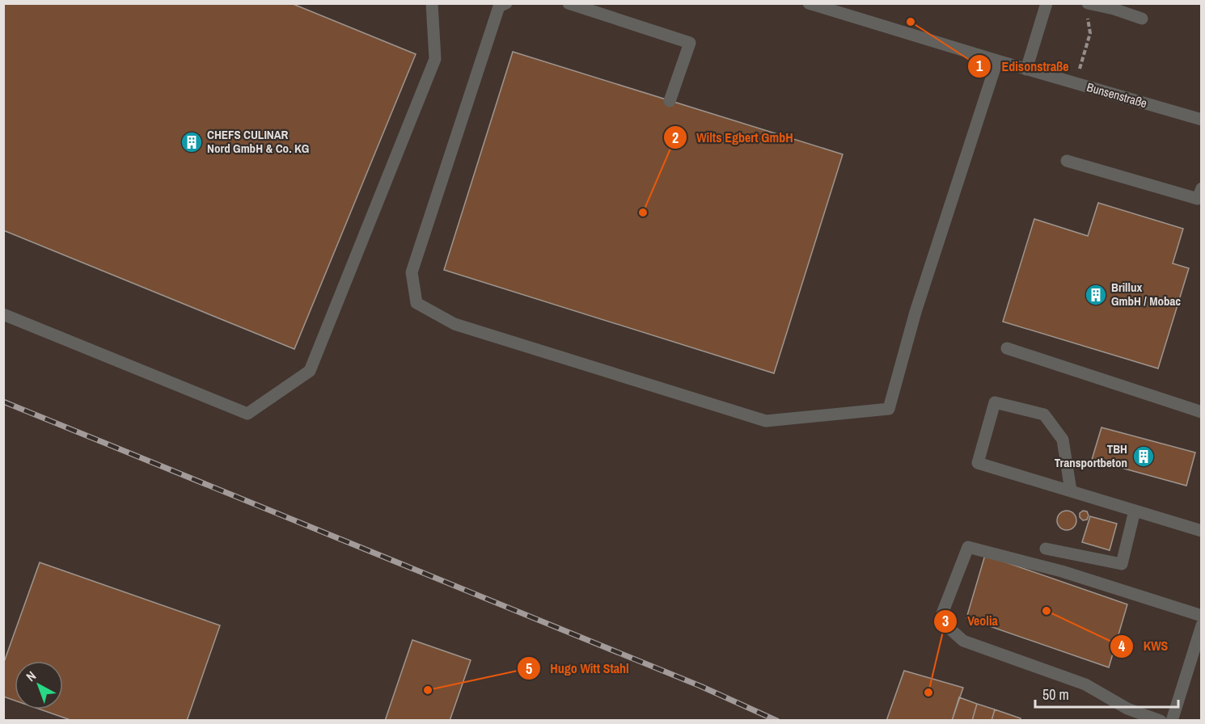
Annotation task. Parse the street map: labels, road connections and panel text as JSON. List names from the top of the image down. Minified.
{"streets":{"street":["Bunsenstraße"]},"places":{"other":["Edisonstraße","Wilts Egbert GmbH","KWS","Hugo Witt Stahl","Veolia"],"building":["CHEFS CULINAR Nord GmbH & Co. KG","Brillux GmbH / Mobac","TBH Transportbeton"]},"scale_bar":"50 m","north":"top left"}
